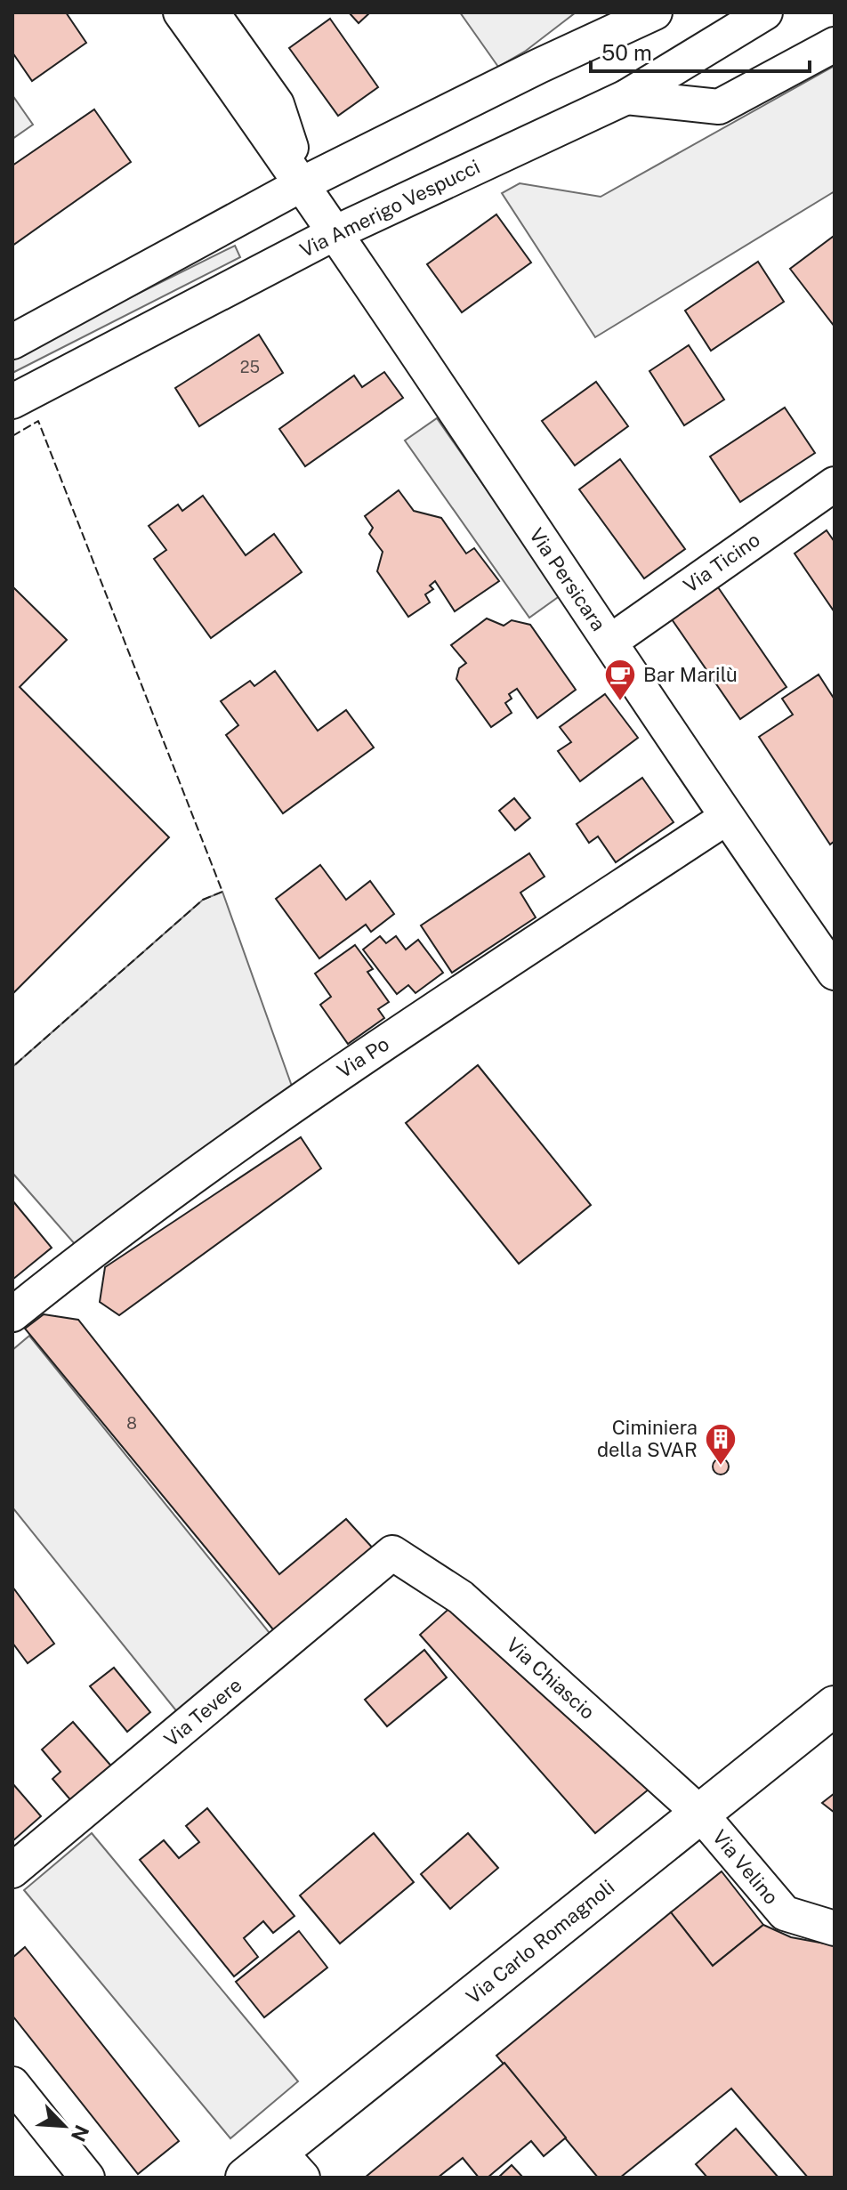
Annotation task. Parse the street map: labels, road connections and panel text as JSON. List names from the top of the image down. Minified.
{"streets":{"main road":["Via Carlo Romagnoli"],"street":["Via Amerigo Vespucci","Via Ticino","Via Persicara","Via Po","Via Chiascio","Via Tevere","Via Velino"]},"crossings":[["Via Amerigo Vespucci","Via Persicara"],["Via Ticino","Via Persicara"],["Via Persicara","Via Po"],["Via Chiascio","Via Tevere"],["Via Chiascio","Via Velino"],["Via Chiascio","Via Carlo Romagnoli"],["Via Velino","Via Carlo Romagnoli"]],"places":{"cafe":["Bar Marilù"],"building":["Ciminiera della SVAR"]},"house_numbers":["25","8"],"scale_bar":"50 m","north":"bottom right"}
